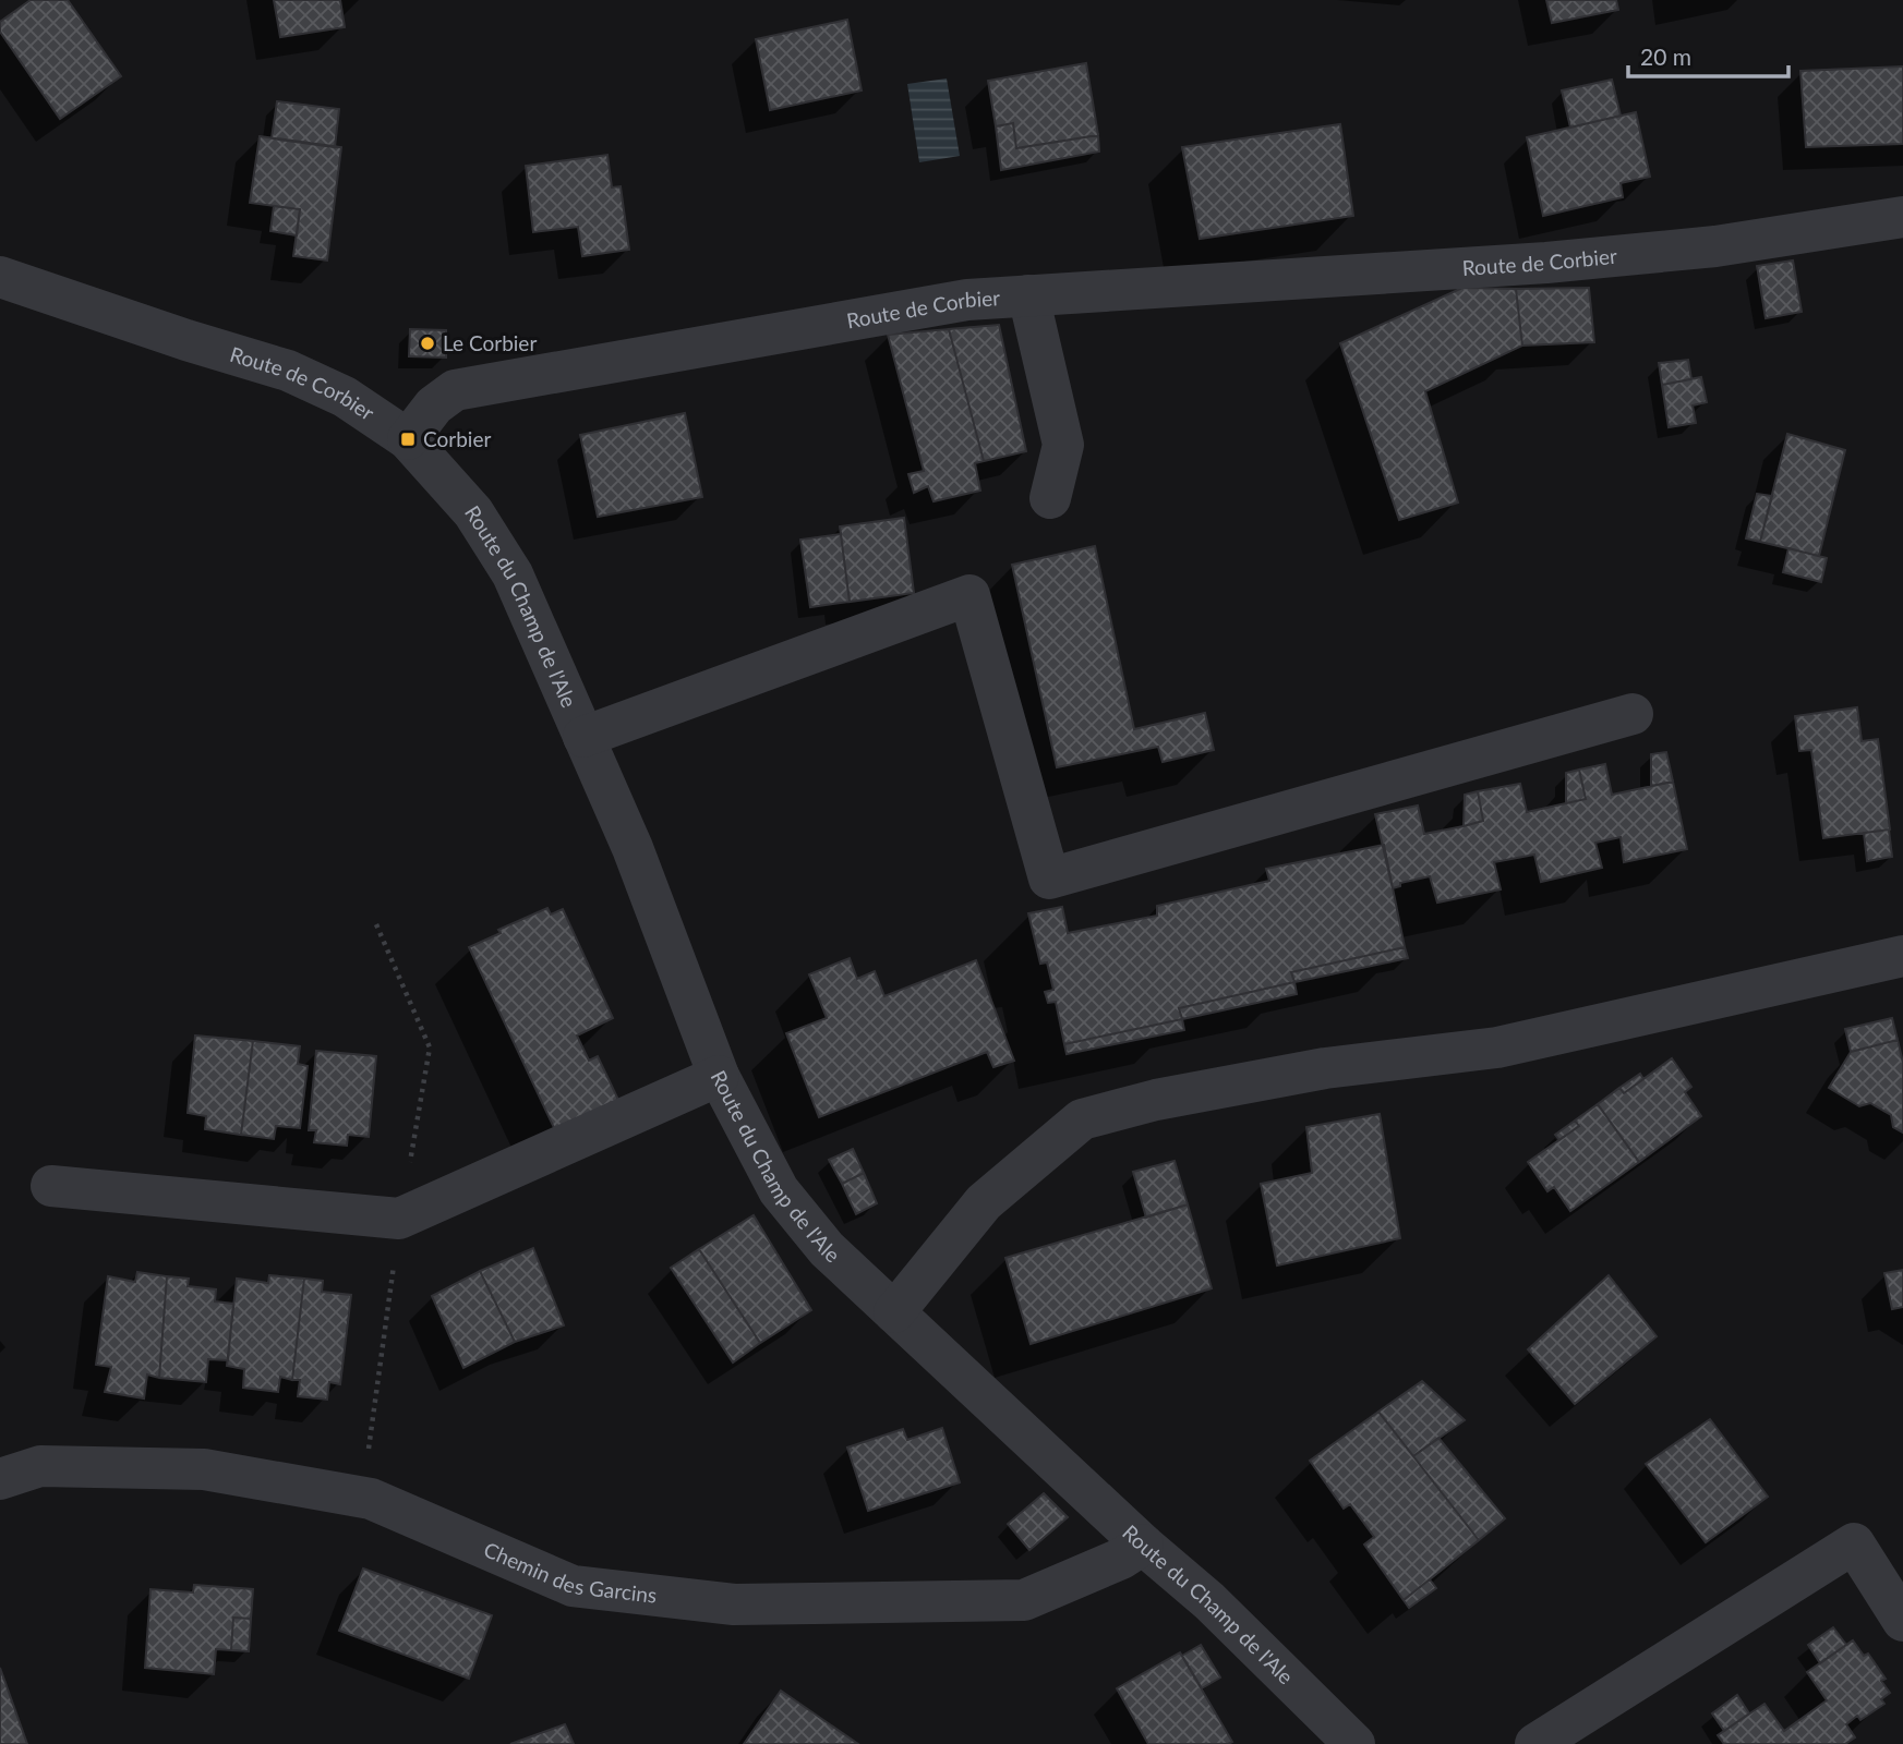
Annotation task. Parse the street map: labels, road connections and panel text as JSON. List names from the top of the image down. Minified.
{"streets":{"street":["Route de Corbier","Route du Champ de l'Ale","Chemin des Garcins"]},"crossings":[["Route de Corbier","Route du Champ de l'Ale"],["Route du Champ de l'Ale","Chemin des Garcins"]],"places":{"other":["Le Corbier"],"transit":["Corbier"]},"scale_bar":"20 m"}
